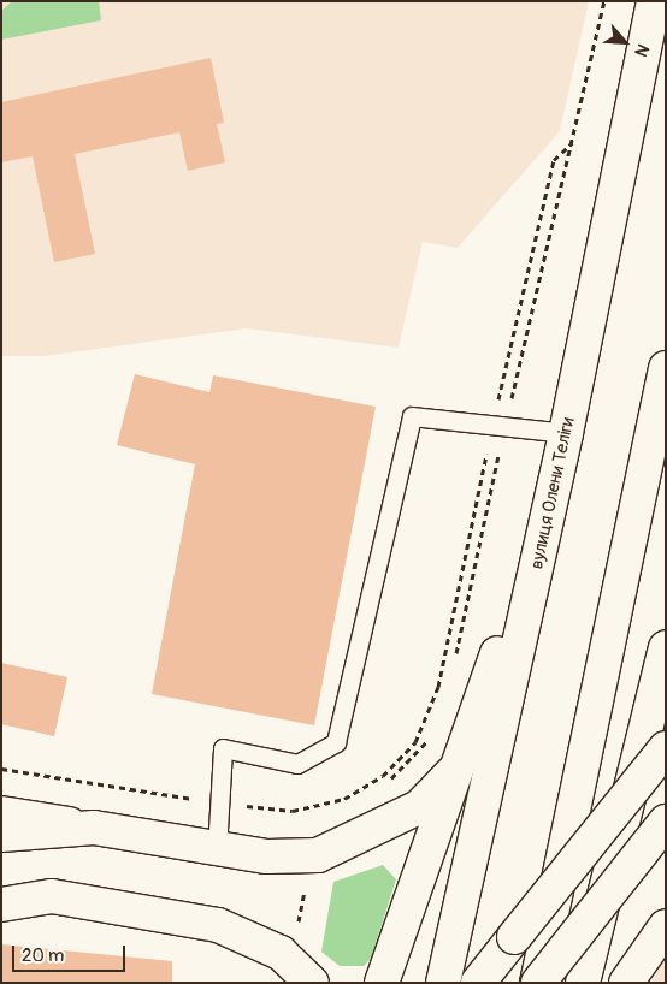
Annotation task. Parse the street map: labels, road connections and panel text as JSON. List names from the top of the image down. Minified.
{"streets":{"main road":["вулиця Олени Теліги"]},"scale_bar":"20 m","north":"bottom right"}
